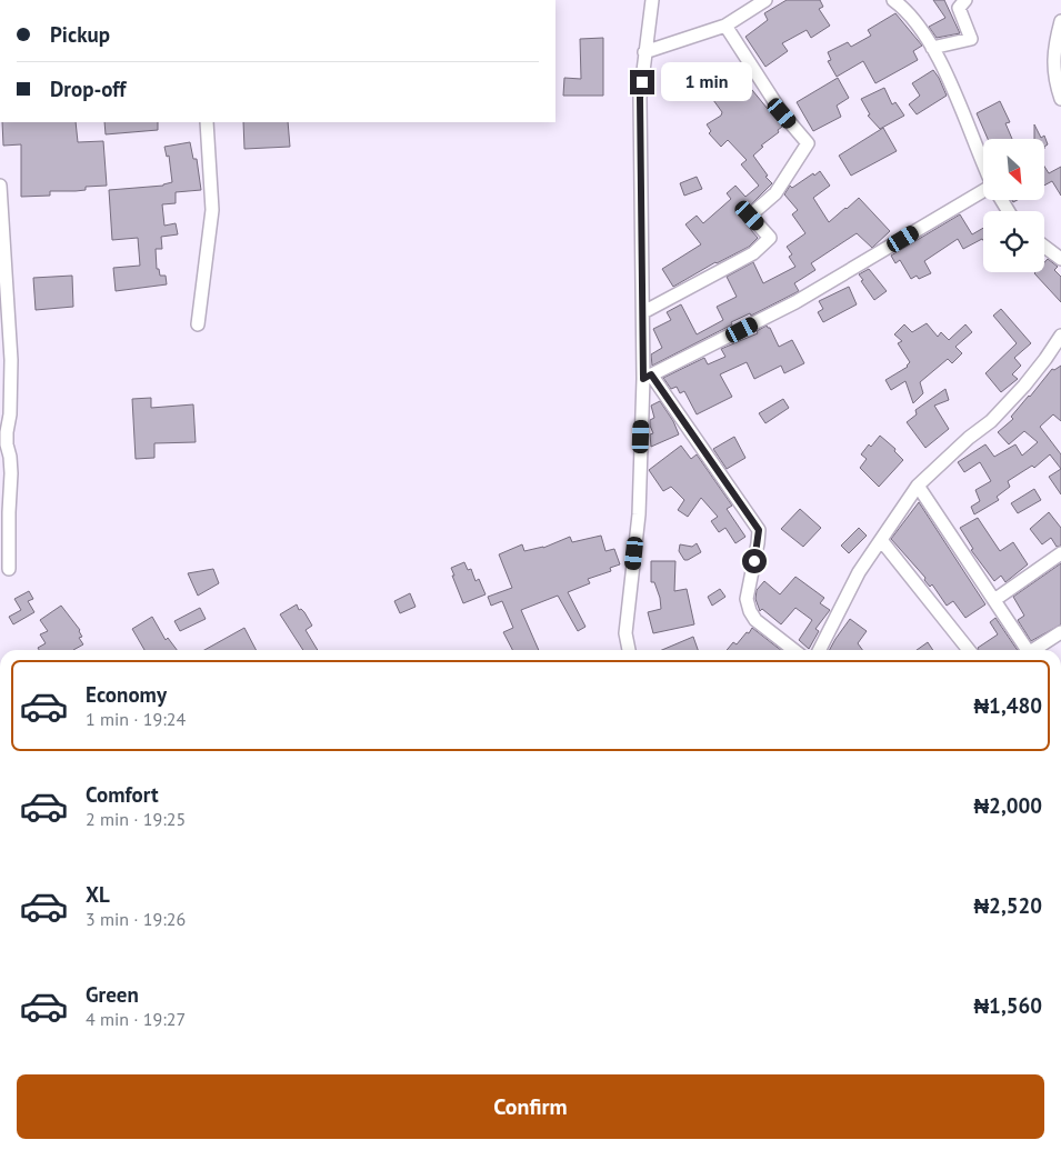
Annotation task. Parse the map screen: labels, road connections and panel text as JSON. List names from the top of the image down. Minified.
{"north":"bottom right","page":{"banner":["Pickup","Drop-off"],"bubble":"1 min","list":[{"name":"Economy","note":"1 min · 19:24","value":"₦1,480"},{"name":"Comfort","note":"2 min · 19:25","value":"₦2,000"},{"name":"XL","note":"3 min · 19:26","value":"₦2,520"},{"name":"Green","note":"4 min · 19:27","value":"₦1,560"}],"buttons":"Confirm"}}
